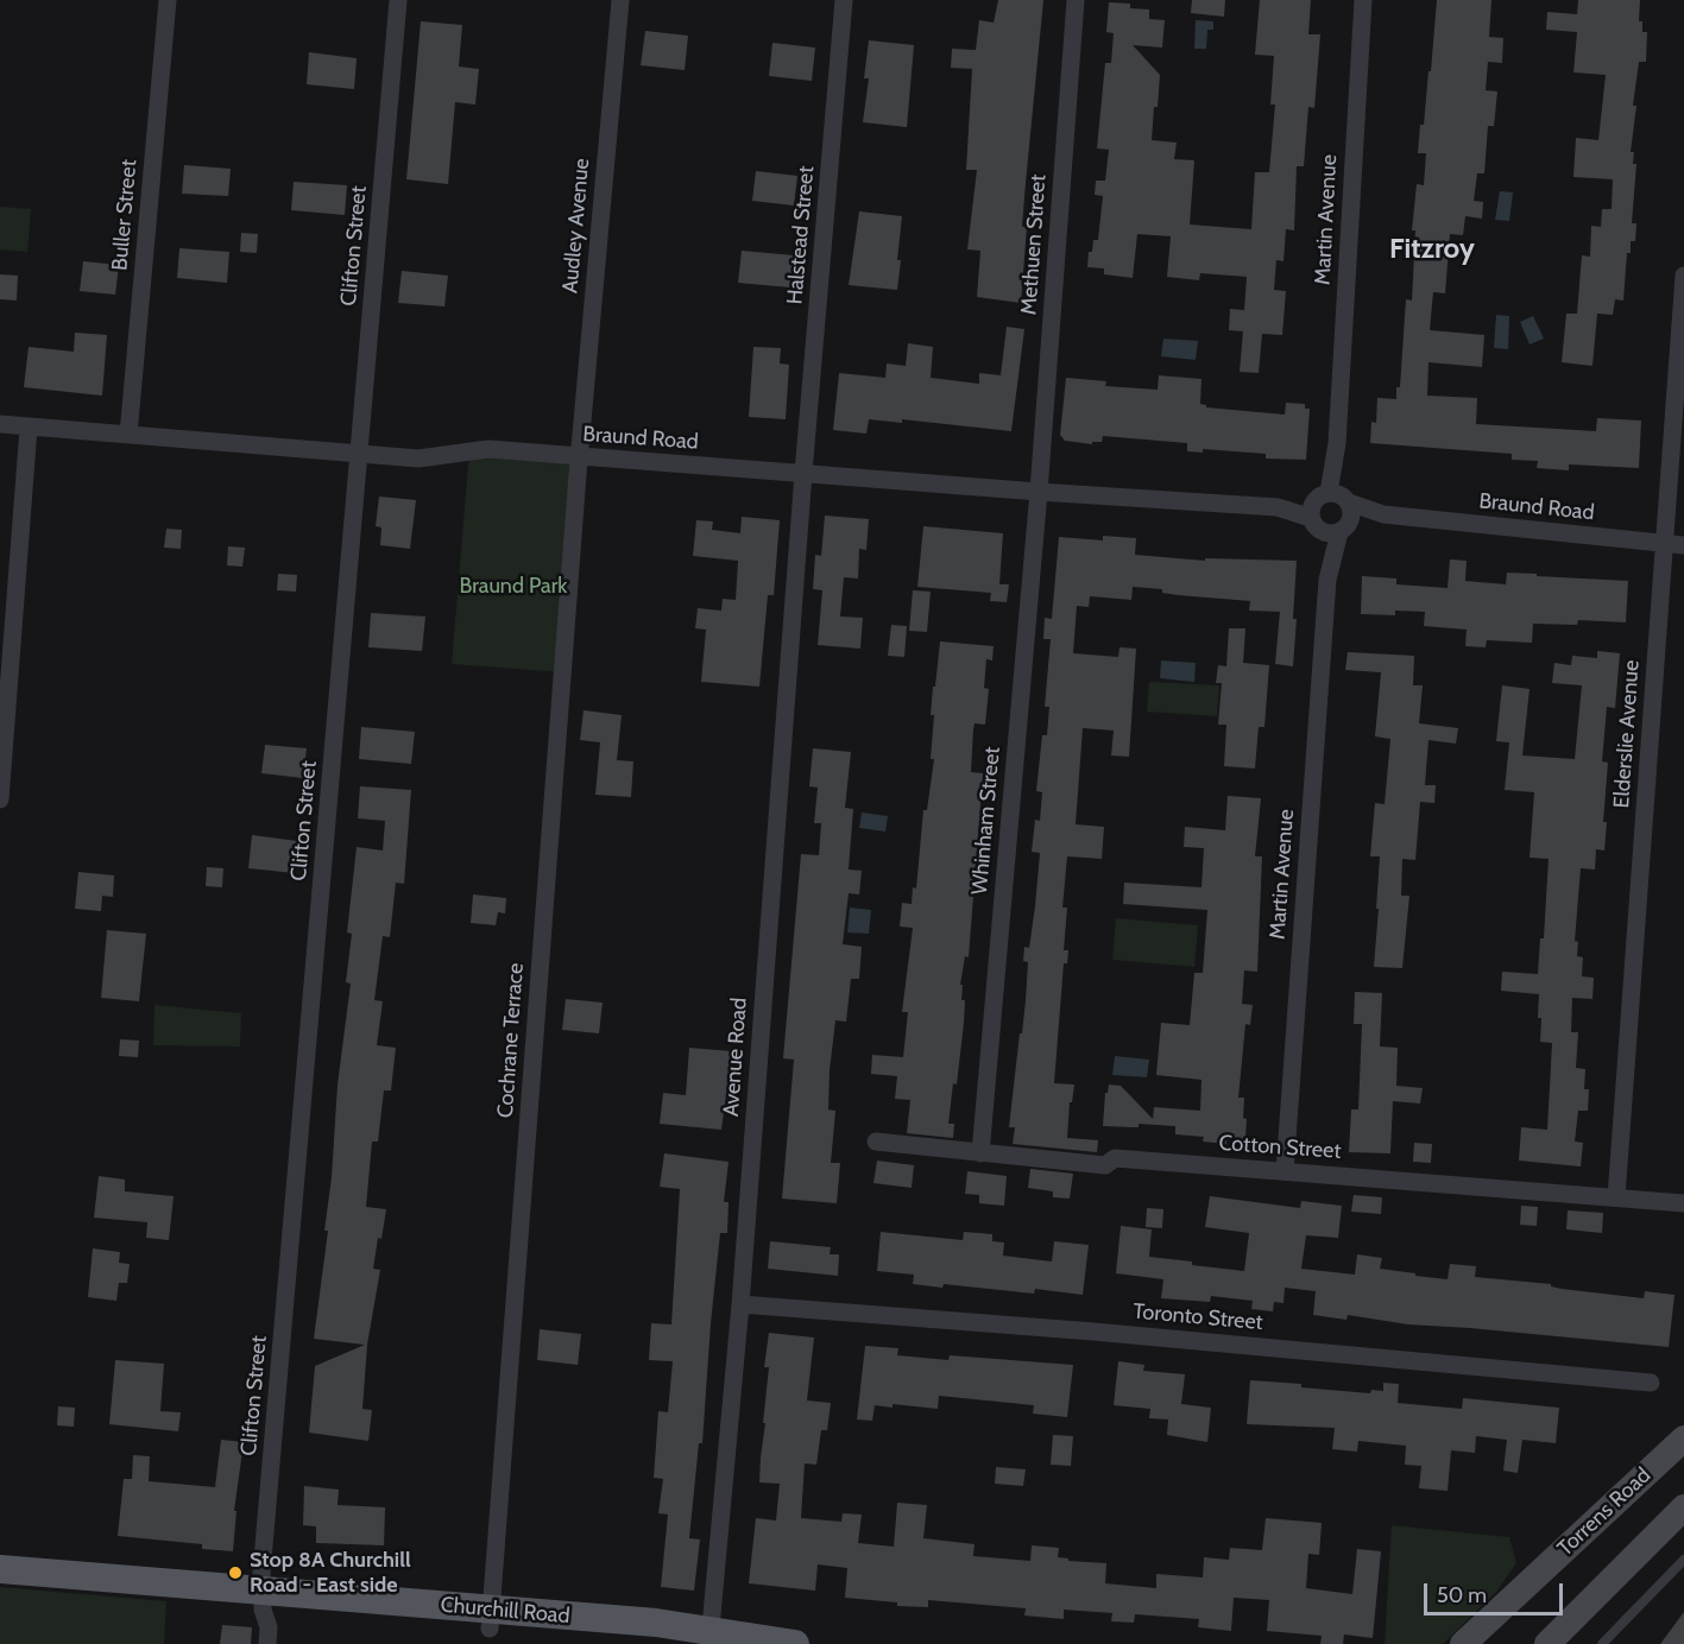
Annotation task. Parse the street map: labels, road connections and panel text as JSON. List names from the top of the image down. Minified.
{"streets":{"main road":["Torrens Road","Churchill Road"],"street":["Buller Street","Martin Avenue","Audley Avenue","Halstead Street","Methuen Street","Clifton Street","Braund Road","Elderslie Avenue","Whinham Street","Cochrane Terrace","Avenue Road","Cotton Street","Toronto Street"]},"crossings":[["Buller Street","Braund Road"],["Martin Avenue","Braund Road"],["Martin Avenue","Cotton Street"],["Audley Avenue","Braund Road"],["Audley Avenue","Cochrane Terrace"],["Halstead Street","Braund Road"],["Halstead Street","Avenue Road"],["Methuen Street","Braund Road"],["Methuen Street","Whinham Street"],["Clifton Street","Braund Road"],["Clifton Street","Churchill Road"],["Braund Road","Elderslie Avenue"],["Braund Road","Whinham Street"],["Braund Road","Cochrane Terrace"],["Braund Road","Avenue Road"],["Elderslie Avenue","Cotton Street"],["Whinham Street","Cotton Street"],["Cochrane Terrace","Churchill Road"],["Avenue Road","Toronto Street"],["Avenue Road","Churchill Road"]],"districts":["Fitzroy"],"parks":["Braund Park"],"places":["Stop 8A Churchill Road - East side"],"scale_bar":"50 m"}
